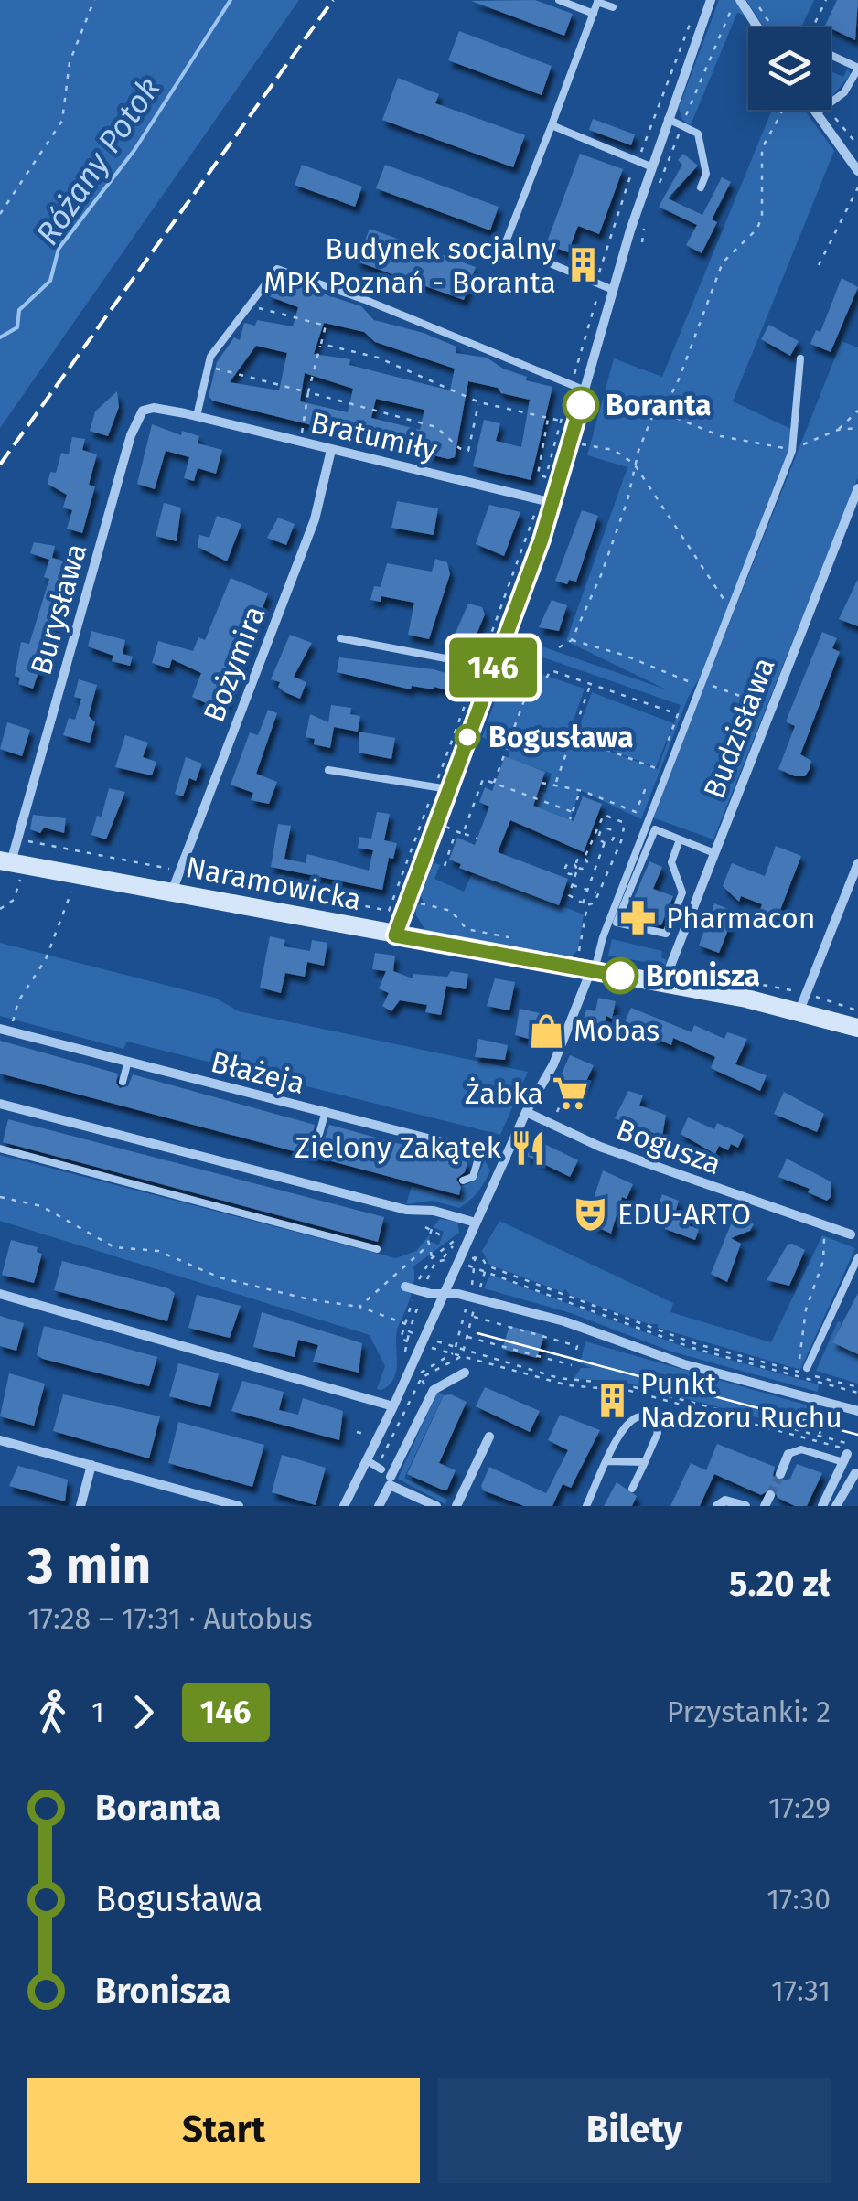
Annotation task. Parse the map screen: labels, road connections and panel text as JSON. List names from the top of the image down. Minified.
{"streets":{"street":["Bratumiły","Burysława","Bożymira","Budzisława","Naramowicka","Błażeja","Bogusza"]},"crossings":[["Bratumiły","Burysława"],["Bratumiły","Bożymira"],["Burysława","Naramowicka"],["Bożymira","Naramowicka"],["Budzisława","Naramowicka"]],"water":["Różany Potok"],"places":{"building":["Budynek socjalny MPK Poznań - Boranta","Punkt Nadzoru Ruchu"],"other":["Boranta","Bogusława","Bronisza"],"pharmacy":["Pharmacon"],"shop":["Mobas"],"supermarket":["Żabka"],"restaurant":["Zielony Zakątek"],"theatre":["EDU-ARTO"]},"lines":["bus line 146"],"page":{"on_map":"146","heading":["3 min","17:28 – 17:31 · Autobus","5.20 zł"],"legs":["1","146","Przystanki: 2"],"list":[{"name":"Boranta","value":"17:29"},{"name":"Bogusława","value":"17:30"},{"name":"Bronisza","value":"17:31"}],"buttons":["Start","Bilety"]}}
